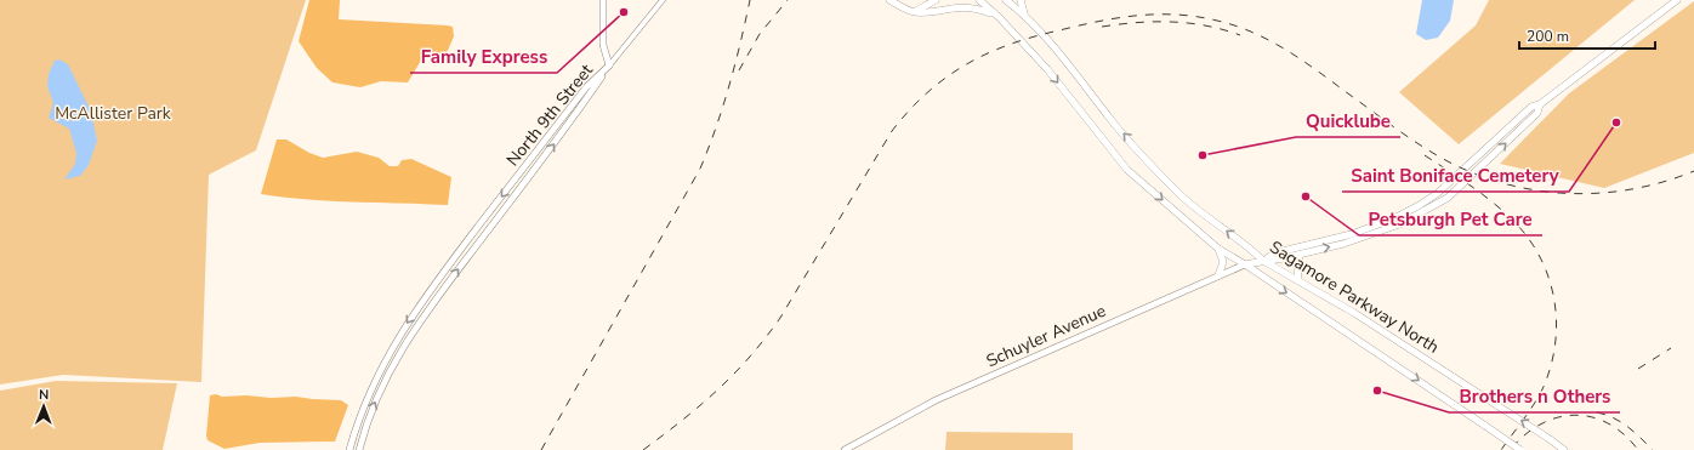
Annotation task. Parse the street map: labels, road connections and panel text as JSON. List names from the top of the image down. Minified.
{"streets":{"main road":["North 9th Street","Sagamore Parkway North","Schuyler Avenue"]},"crossings":[["Sagamore Parkway North","Schuyler Avenue"]],"parks":["McAllister Park"],"places":["Family Express","Saint Boniface Cemetery","Quicklube","Petsburgh Pet Care","Brothers n Others"],"scale_bar":"200 m","north":"top"}
